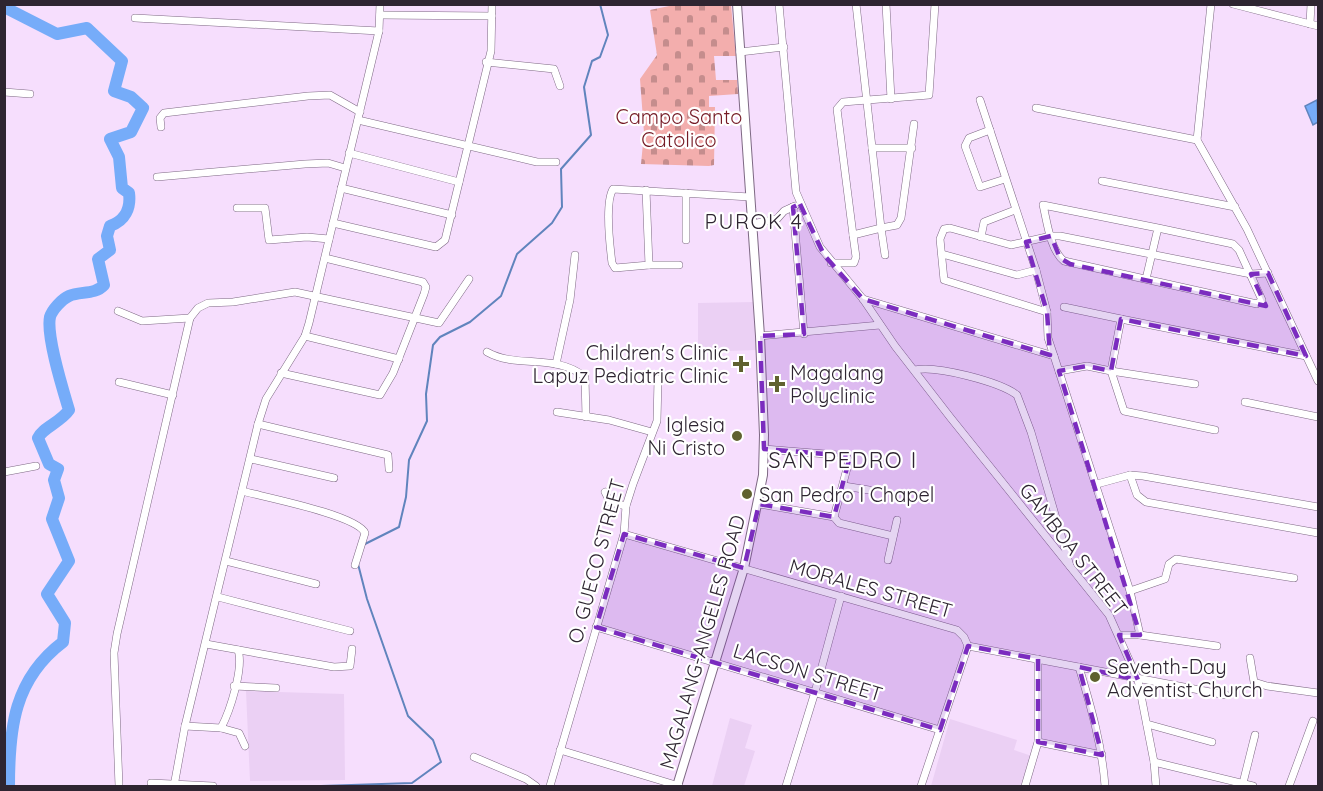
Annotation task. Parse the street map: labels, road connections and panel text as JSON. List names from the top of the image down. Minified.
{"streets":{"main road":["MAGALANG-ANGELES ROAD"],"street":["GAMBOA STREET","O. GUECO STREET","MORALES STREET","LACSON STREET"]},"crossings":[["O. GUECO STREET","MORALES STREET"],["O. GUECO STREET","LACSON STREET"],["MORALES STREET","MAGALANG-ANGELES ROAD"],["MAGALANG-ANGELES ROAD","LACSON STREET"]],"districts":["PUROK 4","SAN PEDRO I"],"parks":["Campo Santo Catolico"],"places":{"health":["Children's Clinic Lapuz Pediatric Clinic","Magalang Polyclinic"],"other":["Iglesia Ni Cristo","San Pedro I Chapel","Seventh-Day Adventist Church"]}}
